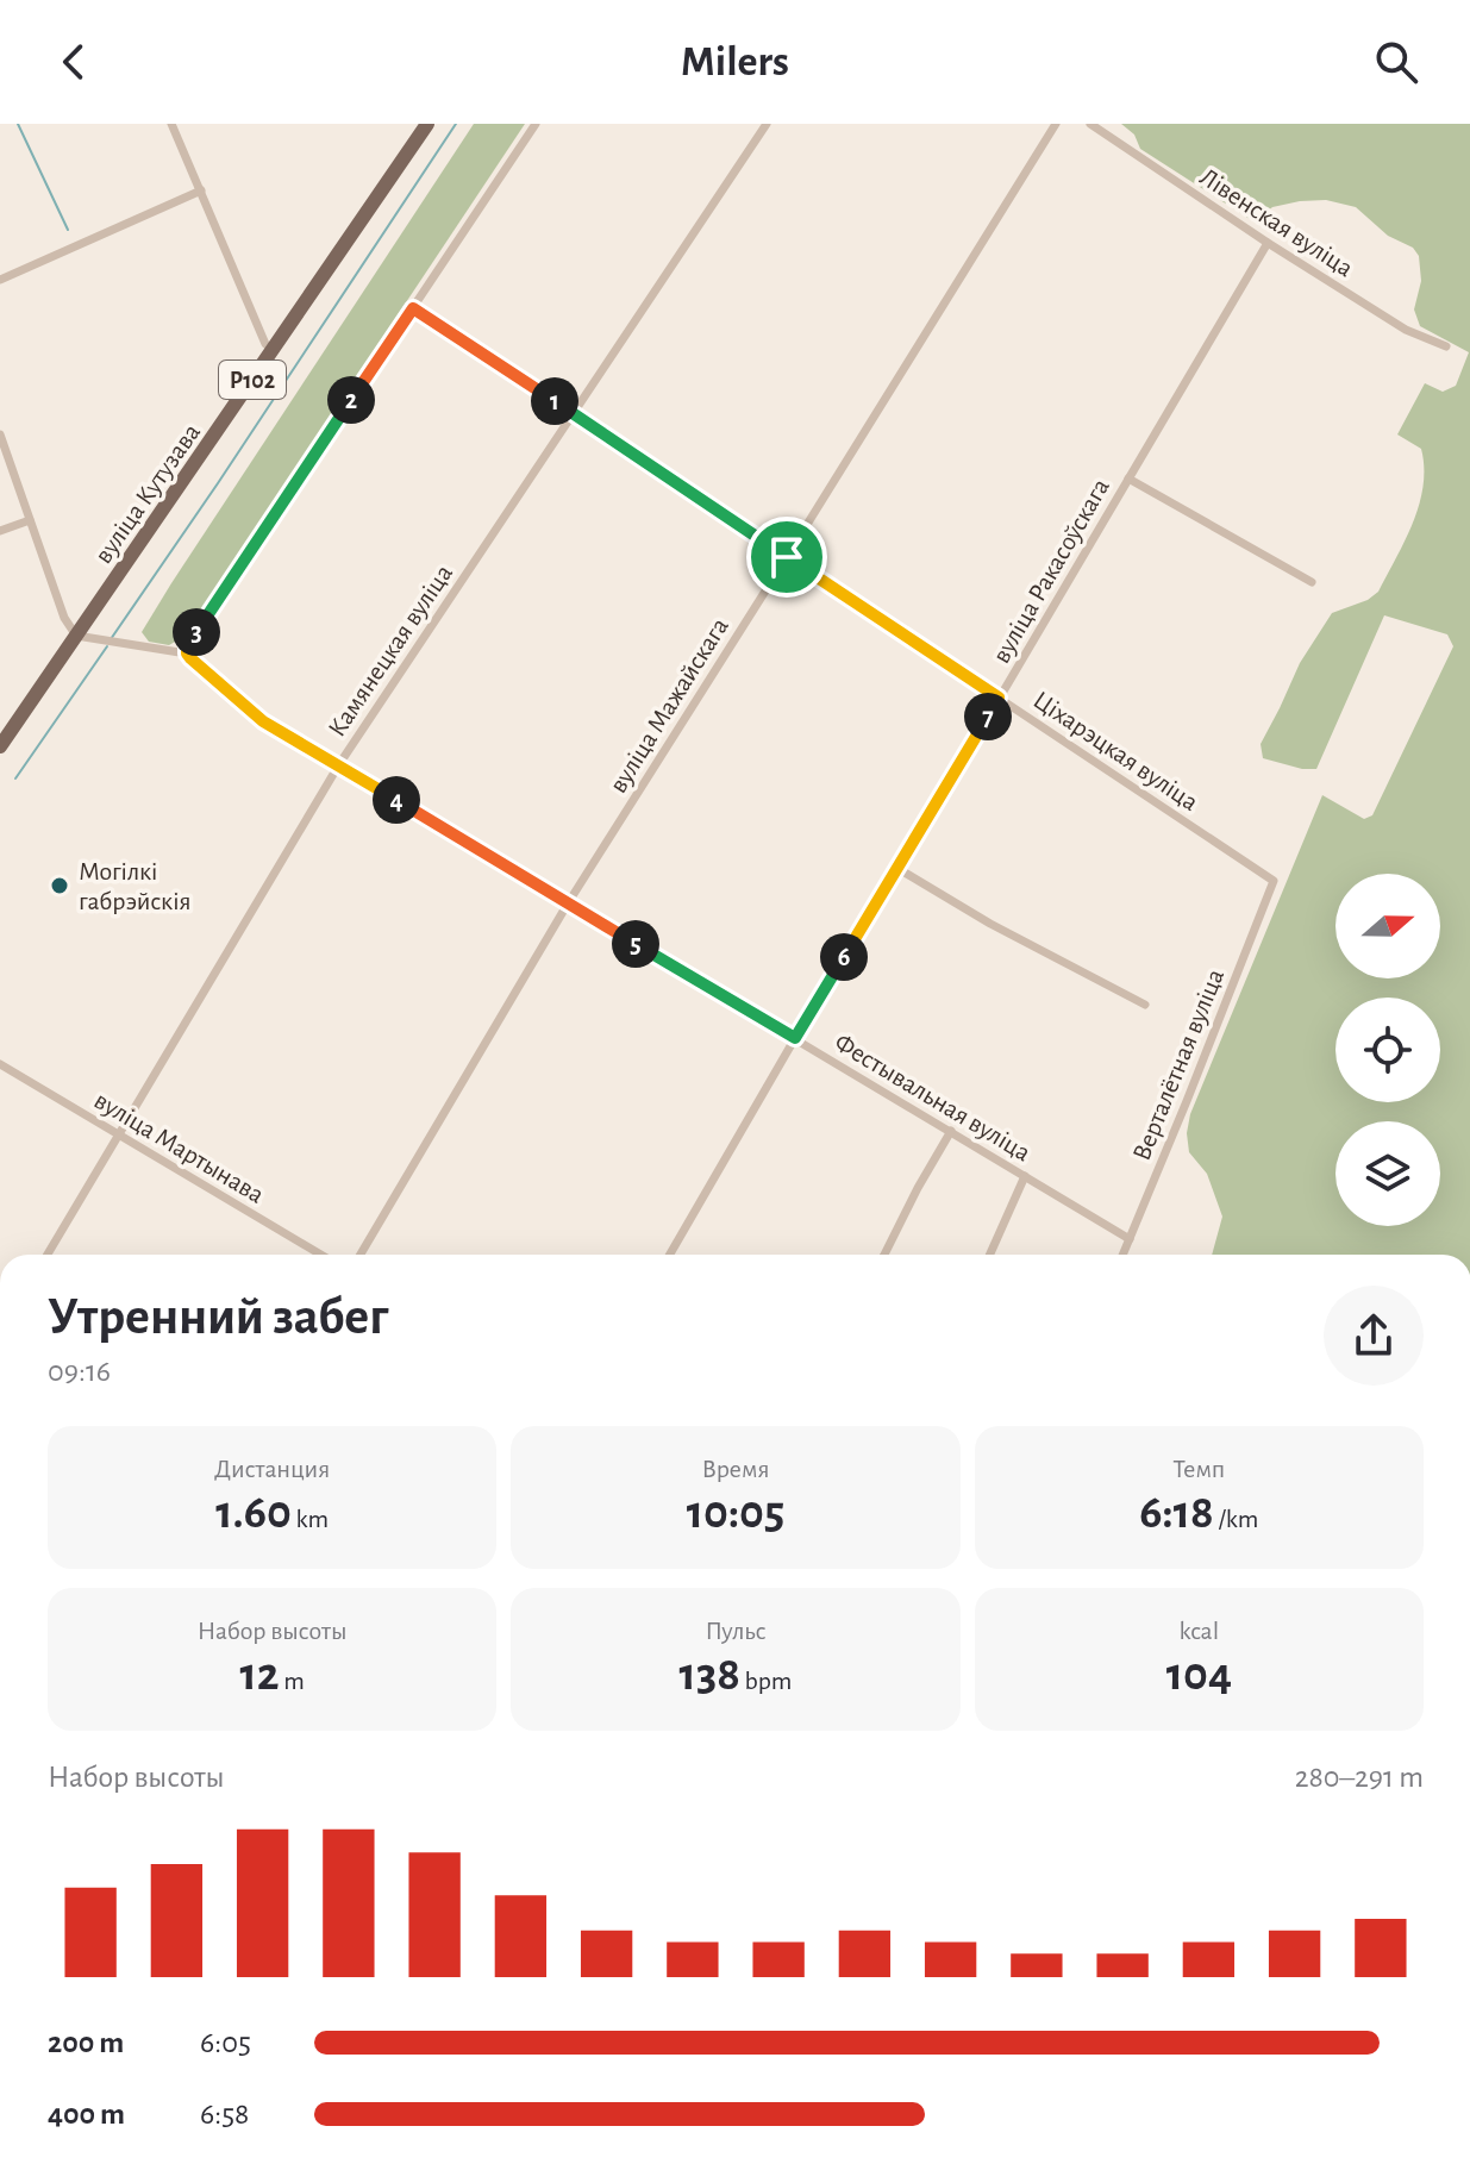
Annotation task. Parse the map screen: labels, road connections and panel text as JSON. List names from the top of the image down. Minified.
{"streets":{"main road":["Р102","вуліца Кутузава"],"street":["Лівенская вуліца","вуліца Ракасоўскага","Камянецкая вуліца","вуліца Мажайскага","Ціхарэцкая вуліца","Верталётная вуліца","Фестывальная вуліца","вуліца Мартынава"]},"crossings":[["Лівенская вуліца","вуліца Ракасоўскага"],["вуліца Ракасоўскага","Ціхарэцкая вуліца"],["вуліца Ракасоўскага","Фестывальная вуліца"],["Камянецкая вуліца","Ціхарэцкая вуліца"],["Камянецкая вуліца","Фестывальная вуліца"],["Камянецкая вуліца","вуліца Мартынава"],["вуліца Мажайскага","Ціхарэцкая вуліца"],["вуліца Мажайскага","Фестывальная вуліца"],["Ціхарэцкая вуліца","Верталётная вуліца"],["Верталётная вуліца","Фестывальная вуліца"]],"places":["Могілкі габрэйскія"],"north":"right","page":{"header":"Milers","pins":["2","1","3","7","4","5","6"],"heading":["Утренний забег","09:16"],"stats":[["Дистанция","1.60 km"],["Время","10:05"],["Темп","6:18 /km"],["Набор высоты","12 m"],["Пульс","138 bpm"],["kcal","104"]],"chart":["Набор высоты","280–291 m"],"list":[{"name":"200 m","note":"6:05"},{"name":"400 m","note":"6:58"}]}}
